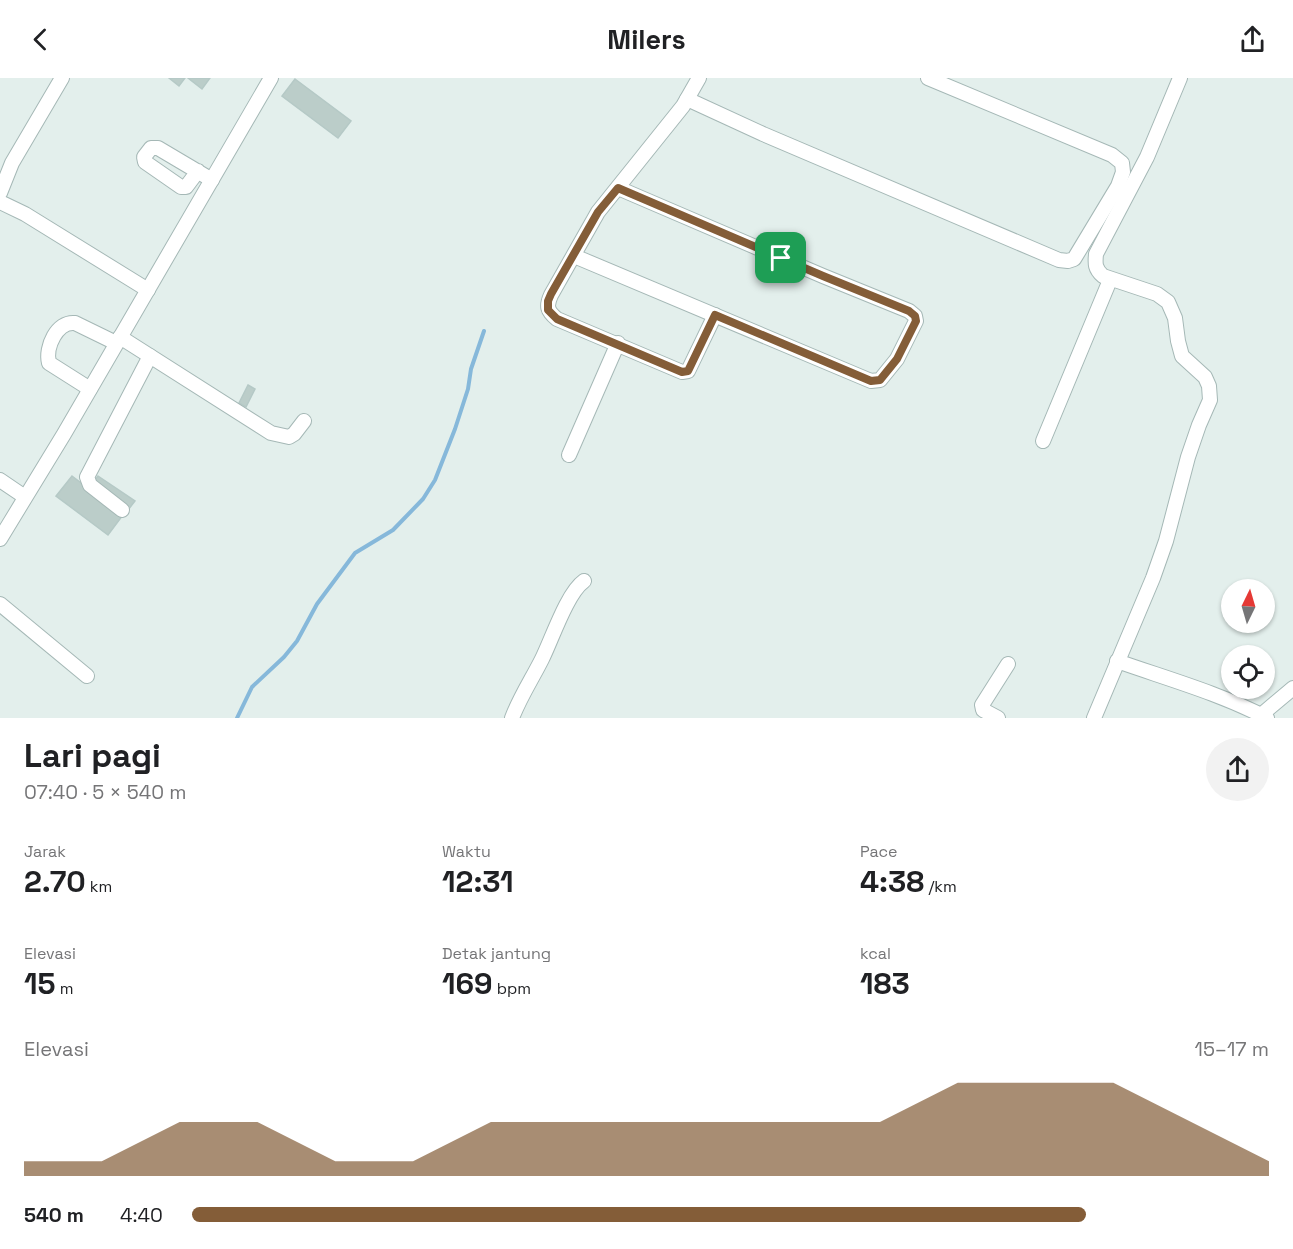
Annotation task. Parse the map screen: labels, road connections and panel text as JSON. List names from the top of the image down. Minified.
{"north":"top","page":{"header":"Milers","heading":["Lari pagi","07:40 · 5 × 540 m"],"stats":[["Jarak","2.70 km"],["Waktu","12:31"],["Pace","4:38 /km"],["Elevasi","15 m"],["Detak jantung","169 bpm"],["kcal","183"]],"chart":["Elevasi","15–17 m"],"list":[{"name":"540 m","note":"4:40"}]}}
